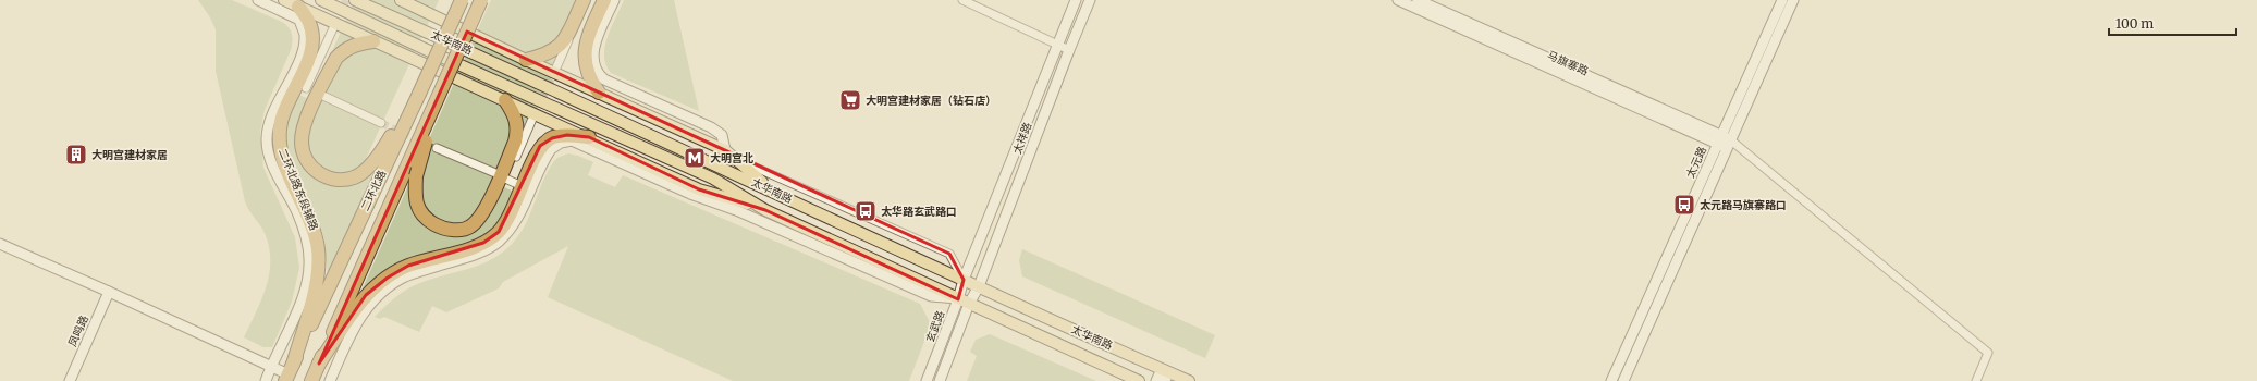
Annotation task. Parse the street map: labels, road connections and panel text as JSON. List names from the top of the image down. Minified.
{"streets":{"highway":["二环北路"],"main road":["太华南路","马旗寨路","太祥路","太元路","二环北路东段辅路","玄武路","凤鸣路"]},"crossings":[["太华南路","太祥路"],["太华南路","玄武路"],["马旗寨路","太元路"],["太祥路","玄武路"]],"places":{"supermarket":["大明宫建材家居（钻石店）"],"building":["大明宫建材家居"],"metro station":["大明宫北"],"bus stop":["太元路马旗寨路口","太华路玄武路口"]},"scale_bar":"100 m"}
